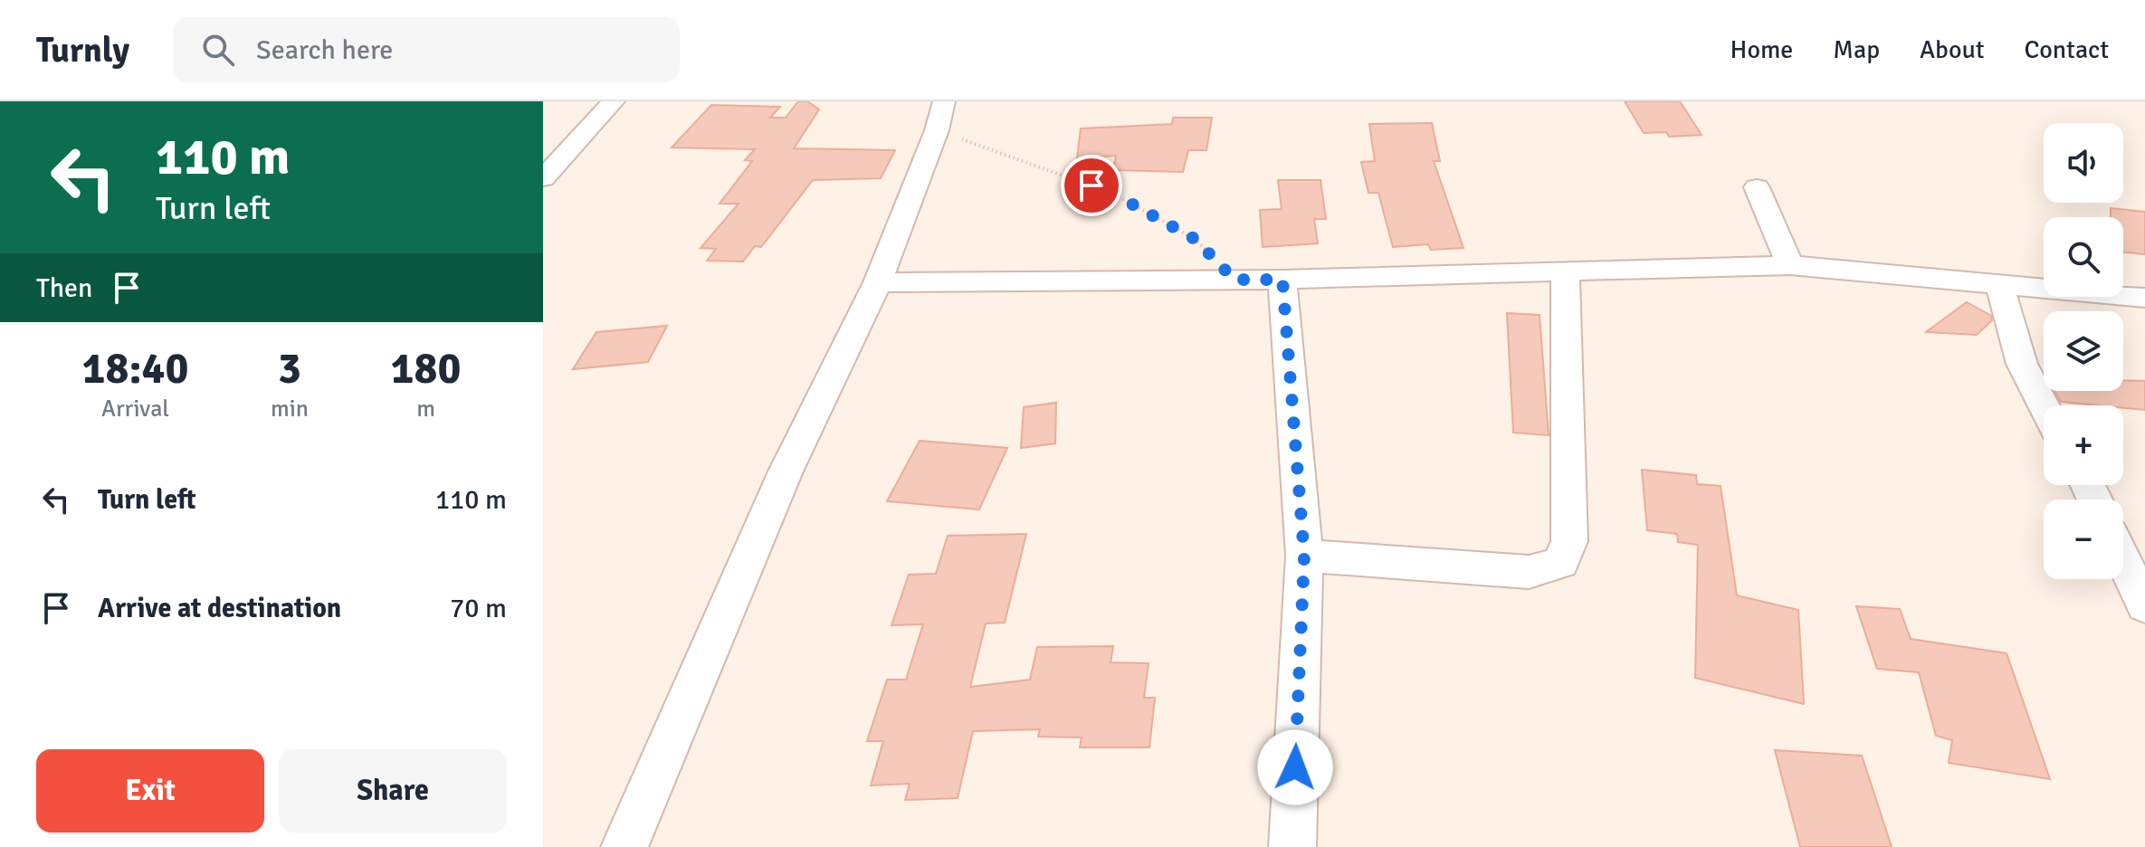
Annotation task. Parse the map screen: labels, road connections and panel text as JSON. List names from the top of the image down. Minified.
{"page":{"header":"Turnly","search":"Search here","nav":["Home","Map","About","Contact"],"turn":["110 m","Turn left"],"map_buttons":["+","−"],"then":"Then","eta":["18:40","Arrival","3","min","180","m"],"list":[{"name":"Turn left","value":"110 m"},{"name":"Arrive at destination","value":"70 m"}],"buttons":["Exit","Share"]}}
